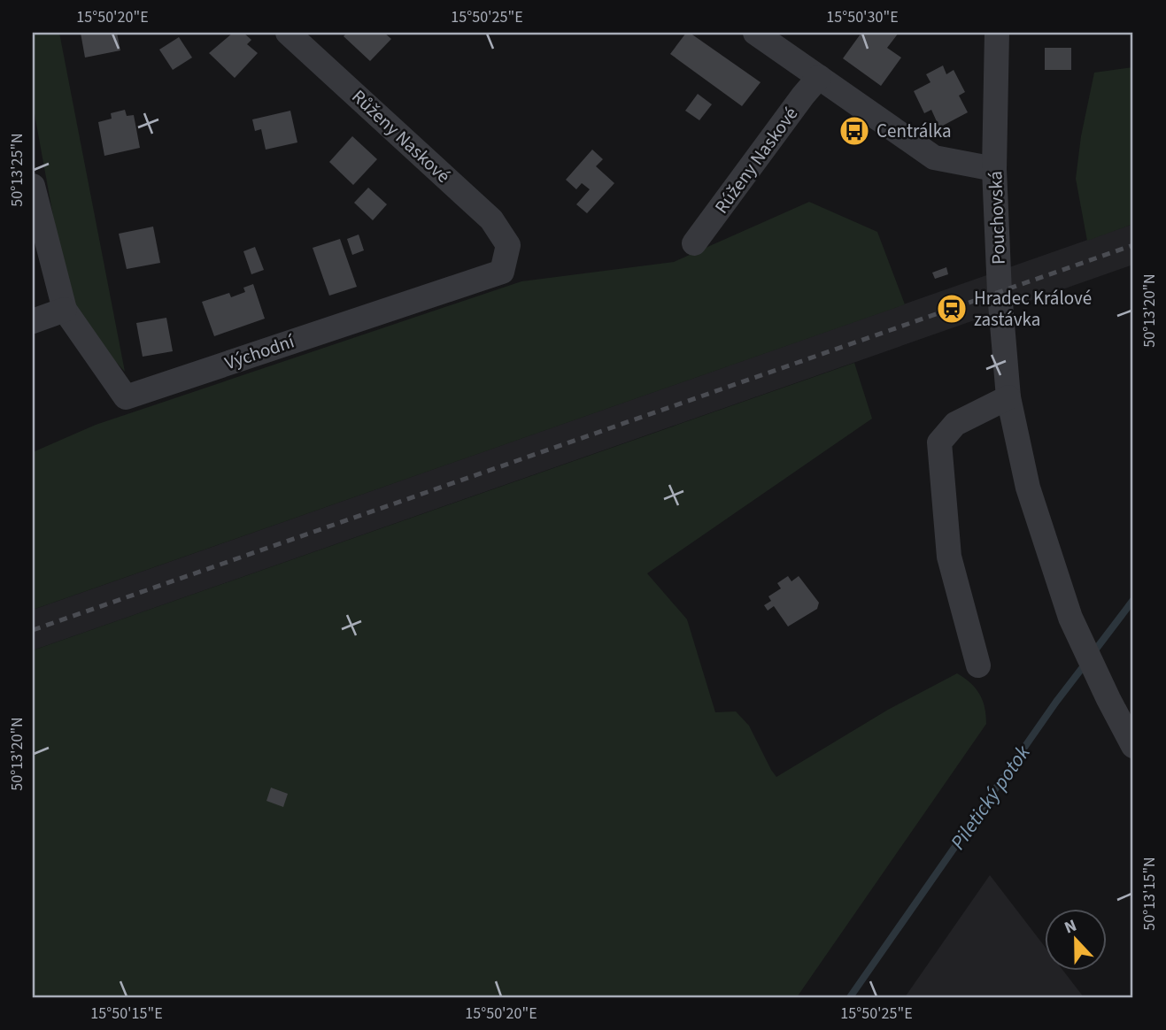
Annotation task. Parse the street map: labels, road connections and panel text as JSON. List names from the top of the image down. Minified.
{"streets":{"street":["Růženy Naskové","Rúženy Naskové","Pouchovská","Východní"]},"crossings":[["Růženy Naskové","Východní"]],"water":["Piletický potok"],"places":{"bus stop":["Centrálka"],"station":["Hradec Králové zastávka"]},"north":"top","coordinates":["15°50'20\"E","15°50'25\"E","15°50'30\"E","50°13'25\"N","50°13'20\"N","50°13'15\"N","15°50'15\"E"]}
